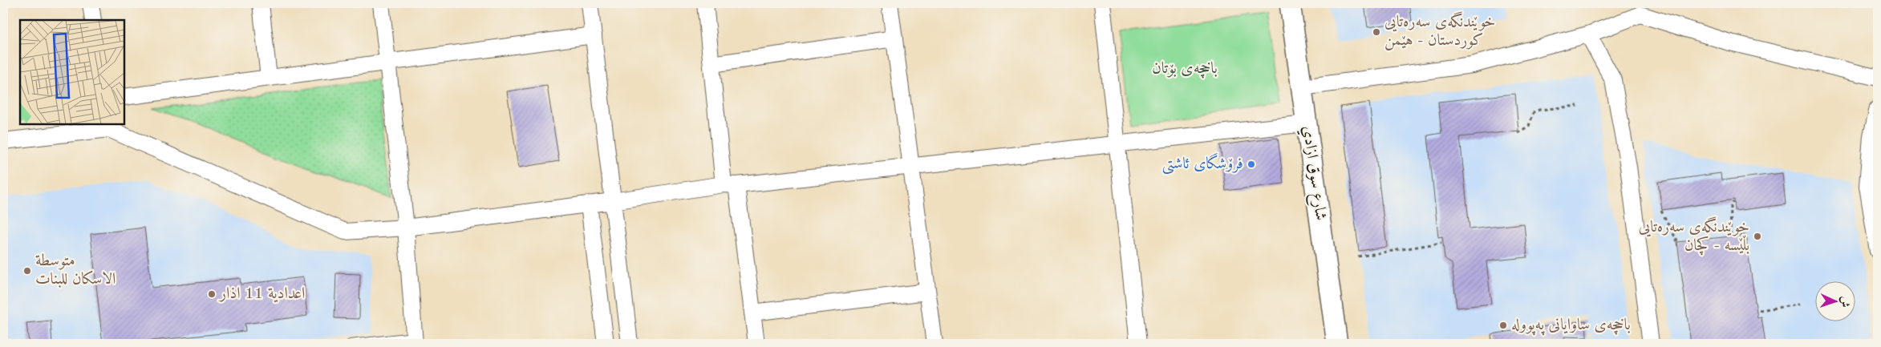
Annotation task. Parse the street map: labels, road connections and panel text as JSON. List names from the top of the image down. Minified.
{"streets":{"street":["شارع سوق ازادي"]},"parks":["باخچەی بۆتان"],"places":["خوێندنگەی سەرەتایی کوردستان - هێمن","فرۆشگای ئاشتی","خوێندنگەی سەرەتایی بڵێسە - کچان","متوسطة الاسكان للبنات","اعدادية 11 اذار","باخچەی ساوایانی پەپوولە"],"north":"right"}
